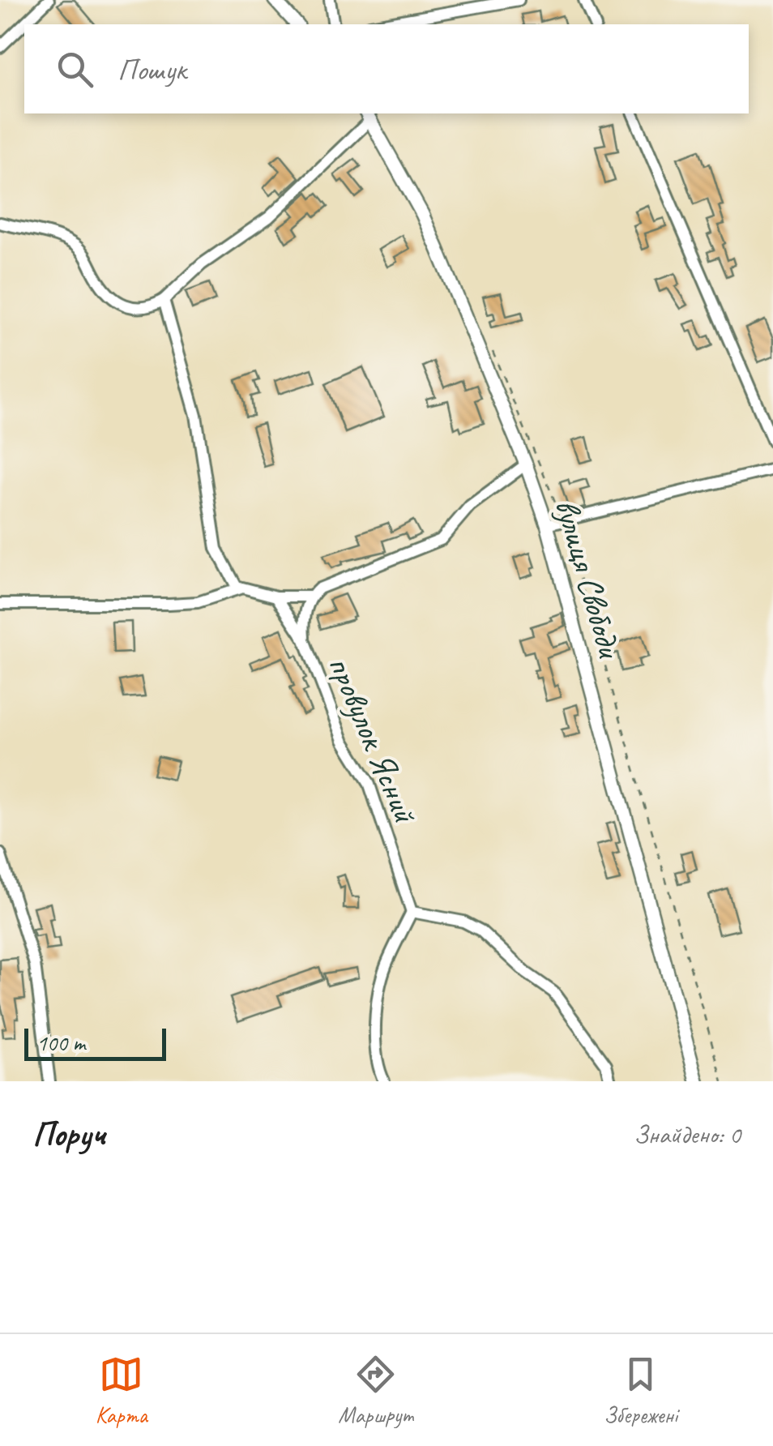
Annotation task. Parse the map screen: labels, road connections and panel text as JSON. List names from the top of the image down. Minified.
{"streets":{"street":["вулиця Свободи","провулок Ясний"]},"scale_bar":"100 m","page":{"search":"Пошук","scale":"100 m","heading":["Поруч","Знайдено: 0"],"nav":["Карта","Маршрут","Збережені"]}}
